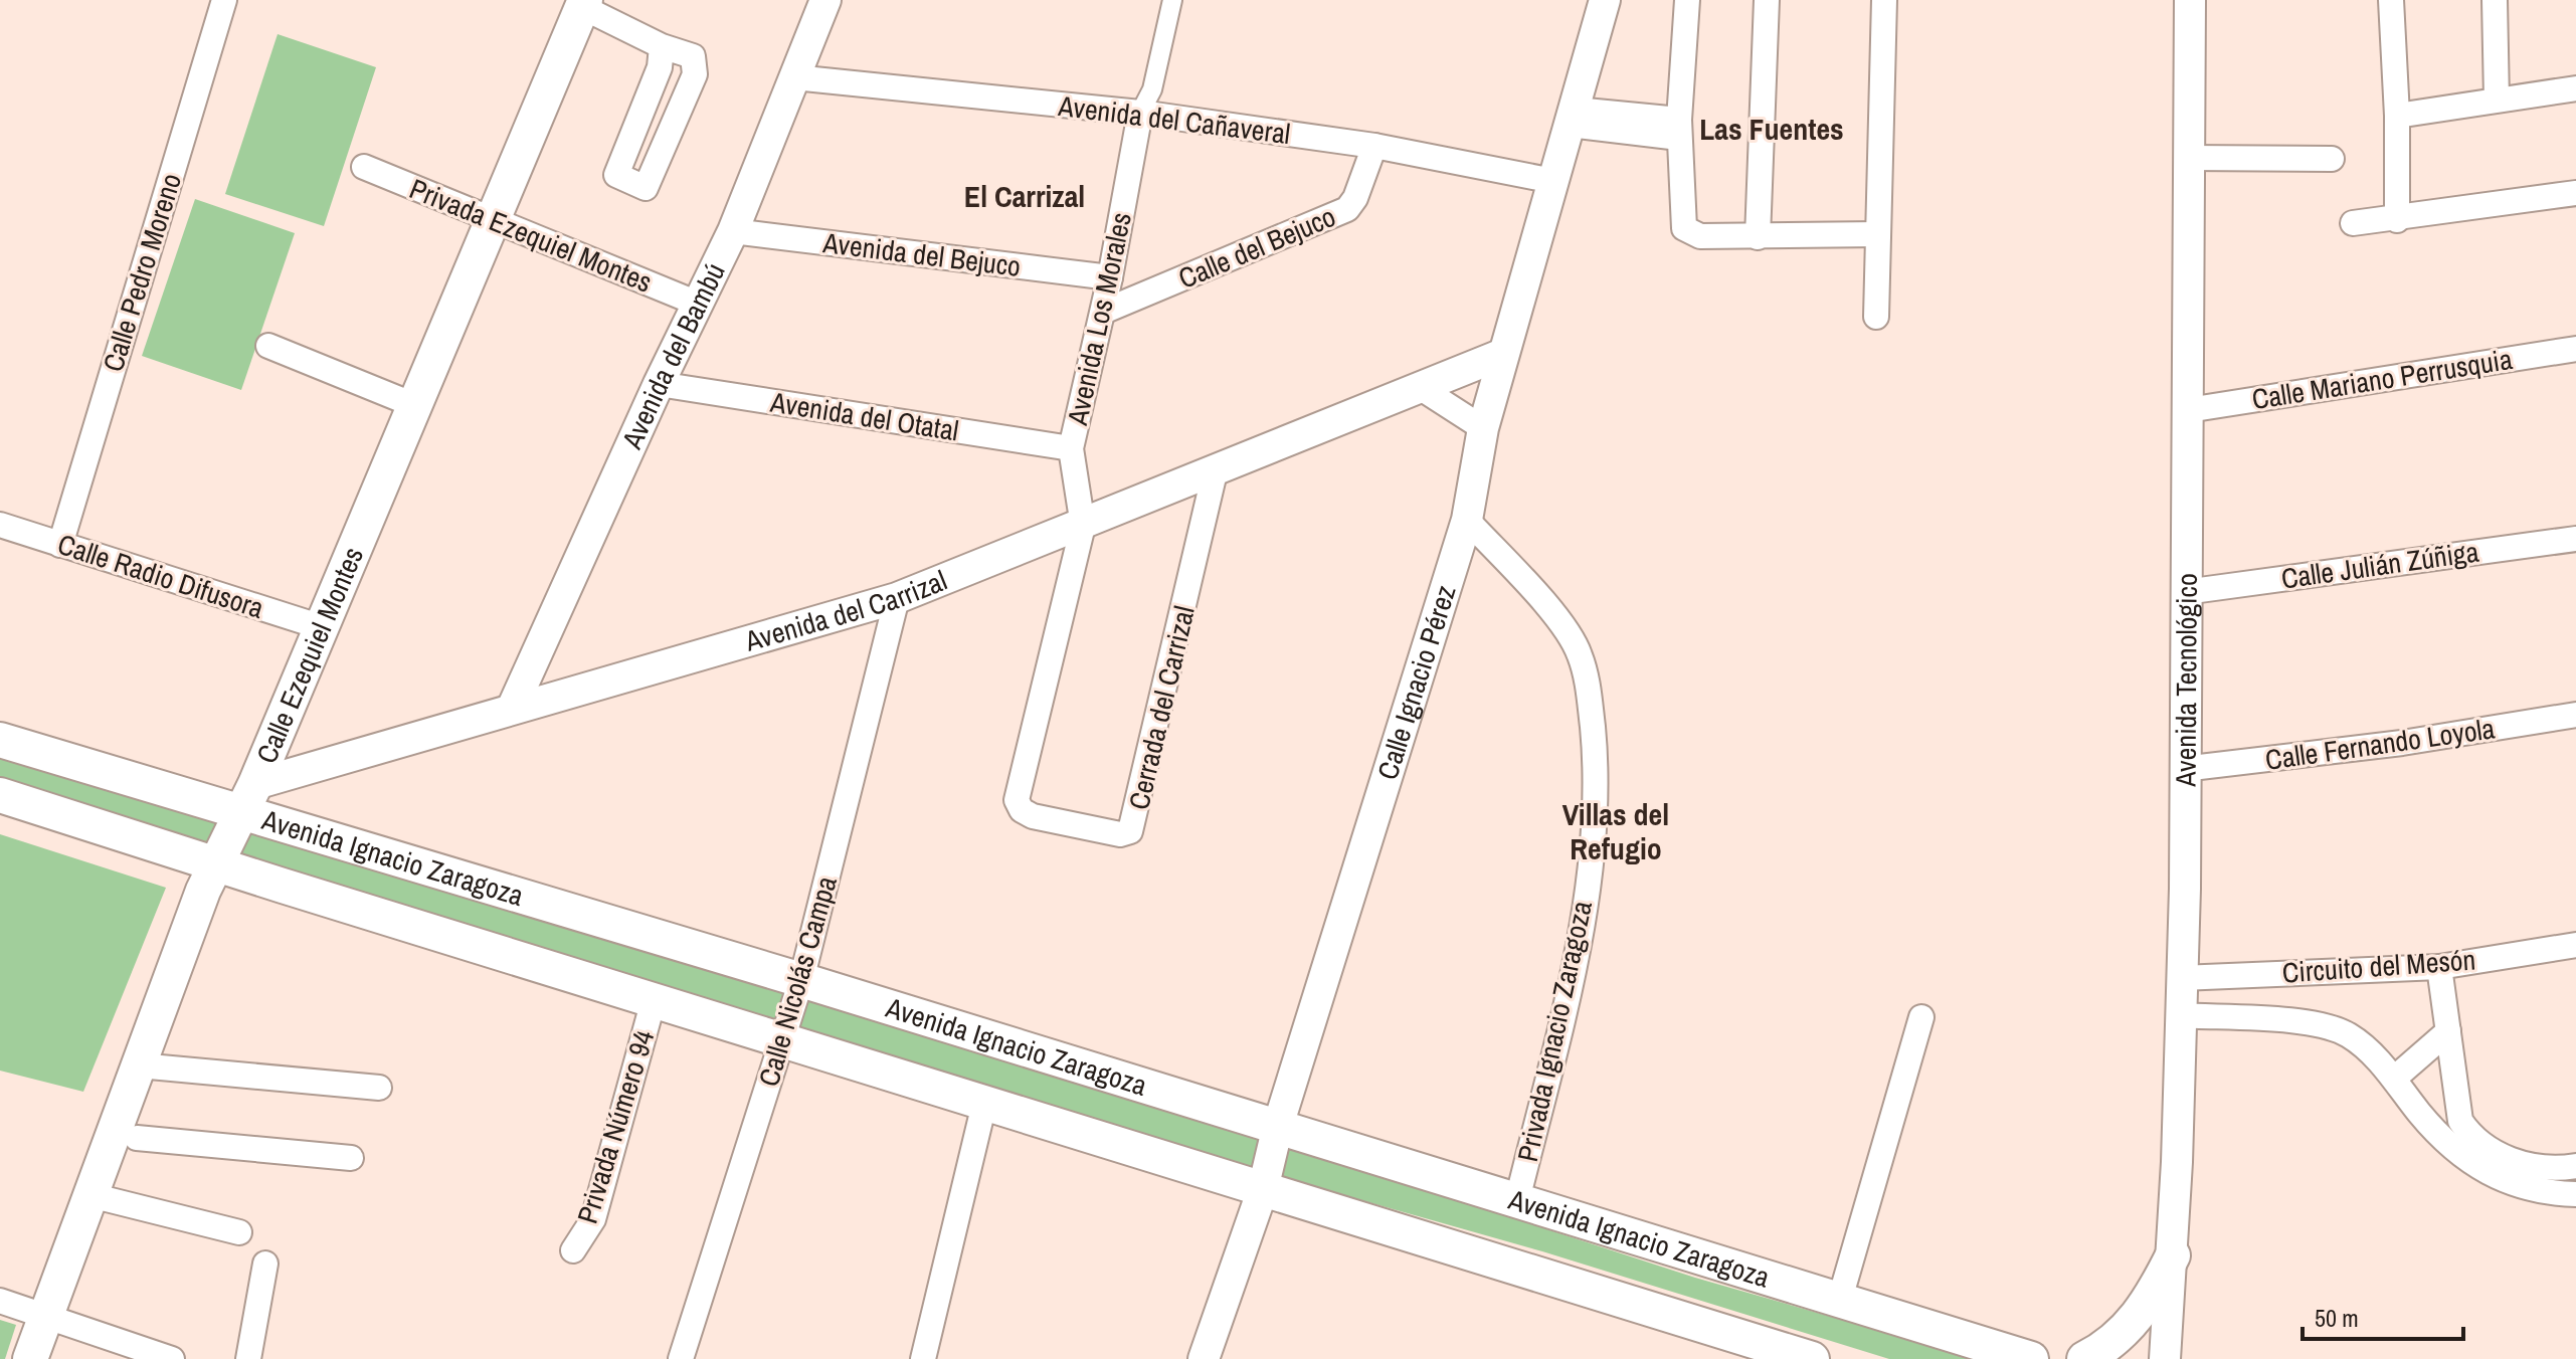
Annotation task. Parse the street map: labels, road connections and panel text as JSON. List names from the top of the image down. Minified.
{"streets":{"main road":["Calle Ezequiel Montes","Avenida Ignacio Zaragoza"],"street":["Avenida del Cañaveral","Privada Ezequiel Montes","Calle del Bejuco","Avenida del Bejuco","Calle Pedro Moreno","Avenida Los Morales","Avenida del Bambú","Calle Mariano Perrusquia","Avenida del Otatal","Calle Julián Zúñiga","Calle Radio Difusora","Avenida del Carrizal","Avenida Tecnológico","Calle Ignacio Pérez","Cerrada del Carrizal","Calle Fernando Loyola","Circuito del Mesón","Calle Nicolás Campa","Privada Ignacio Zaragoza","Privada Número 94"]},"crossings":[["Avenida del Cañaveral","Calle del Bejuco"],["Avenida del Cañaveral","Avenida Los Morales"],["Avenida del Cañaveral","Avenida del Bambú"],["Avenida del Cañaveral","Calle Ignacio Pérez"],["Privada Ezequiel Montes","Avenida del Bambú"],["Privada Ezequiel Montes","Calle Ezequiel Montes"],["Calle del Bejuco","Avenida Los Morales"],["Avenida del Bejuco","Avenida Los Morales"],["Avenida del Bejuco","Avenida del Bambú"],["Calle Pedro Moreno","Calle Radio Difusora"],["Avenida Los Morales","Avenida del Otatal"],["Avenida Los Morales","Avenida del Carrizal"],["Avenida Los Morales","Cerrada del Carrizal"],["Avenida del Bambú","Avenida del Otatal"],["Avenida del Bambú","Avenida del Carrizal"],["Calle Mariano Perrusquia","Avenida Tecnológico"],["Calle Julián Zúñiga","Avenida Tecnológico"],["Calle Radio Difusora","Calle Ezequiel Montes"],["Avenida del Carrizal","Calle Ezequiel Montes"],["Avenida del Carrizal","Calle Ignacio Pérez"],["Avenida del Carrizal","Cerrada del Carrizal"],["Avenida del Carrizal","Avenida Ignacio Zaragoza"],["Avenida del Carrizal","Calle Nicolás Campa"],["Calle Ezequiel Montes","Avenida Ignacio Zaragoza"],["Avenida Tecnológico","Calle Fernando Loyola"],["Avenida Tecnológico","Circuito del Mesón"],["Calle Ignacio Pérez","Avenida Ignacio Zaragoza"],["Calle Ignacio Pérez","Privada Ignacio Zaragoza"],["Avenida Ignacio Zaragoza","Calle Nicolás Campa"],["Avenida Ignacio Zaragoza","Privada Ignacio Zaragoza"],["Avenida Ignacio Zaragoza","Privada Número 94"]],"districts":["Las Fuentes","El Carrizal","Villas del Refugio"],"scale_bar":"50 m"}
